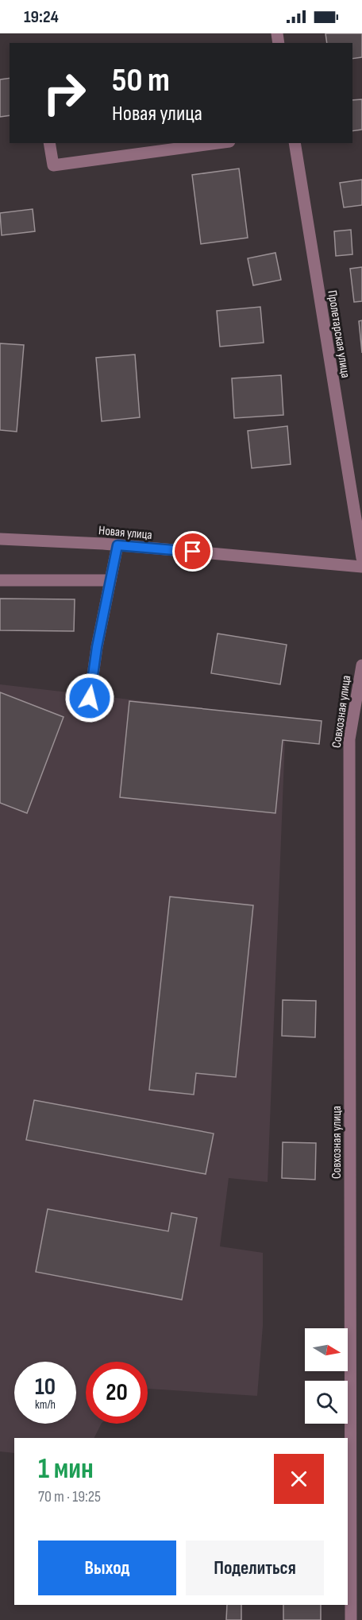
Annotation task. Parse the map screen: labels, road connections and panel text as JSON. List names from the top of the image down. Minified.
{"streets":{"street":["Пролетарская улица","Новая улица","Совхозная улица"]},"north":"right","page":{"status":"19:24","turn":["50 m","Новая улица"],"speed":"10 km/h","limit":"20","heading":["1 мин","70 m · 19:25"],"buttons":["Выход","Поделиться"]}}
